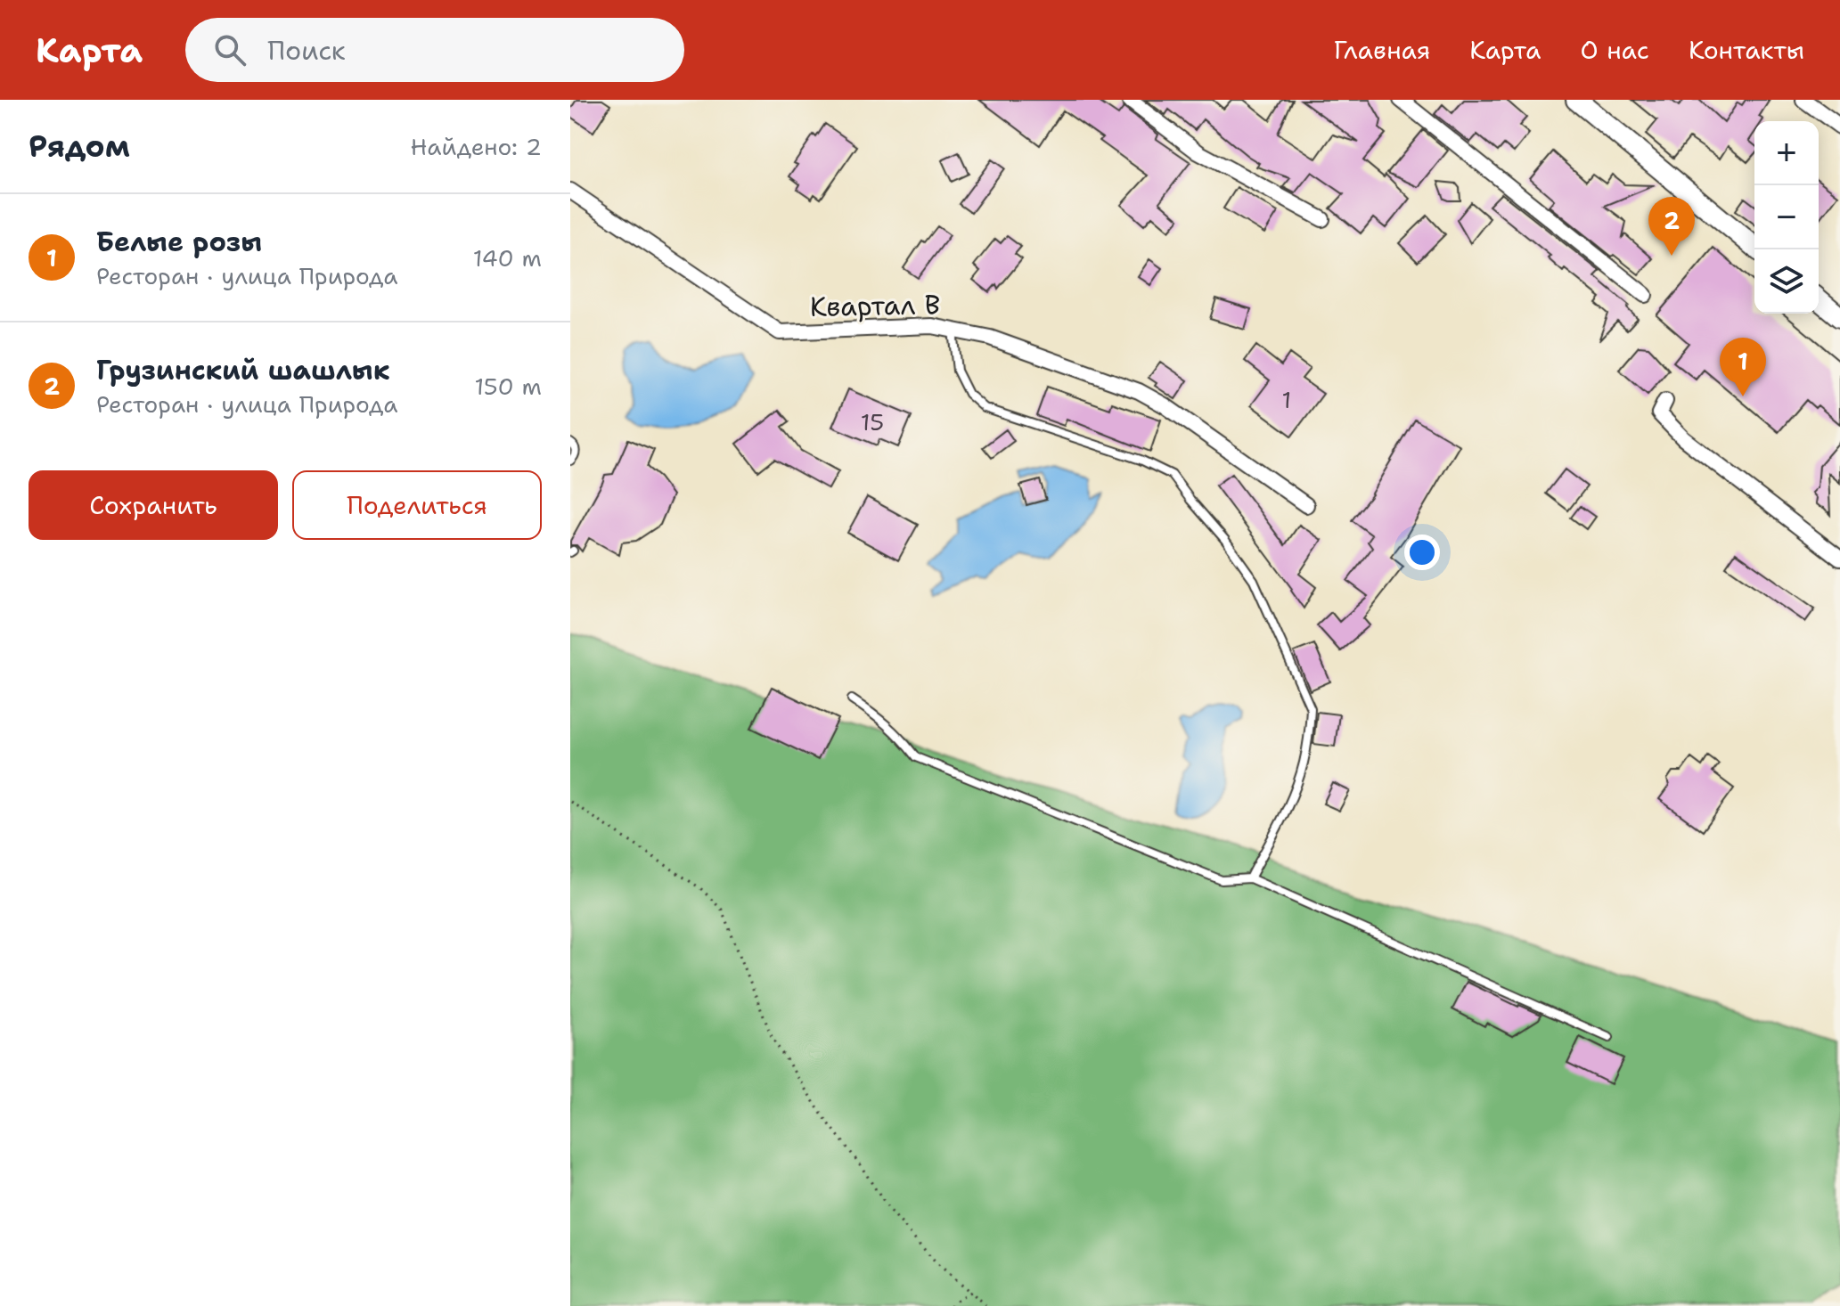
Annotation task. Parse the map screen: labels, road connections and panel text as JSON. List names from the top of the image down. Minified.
{"streets":{"street":["Квартал В"]},"house_numbers":["1","15"],"page":{"header":"Карта","search":"Поиск","nav":["Главная","Карта","О нас","Контакты"],"heading":["Рядом","Найдено: 2"],"map_buttons":["+","−"],"list":[{"mark":"1","name":"Белые розы","note":"Ресторан · улица Природа","value":"140 m"},{"mark":"2","name":"Грузинский шашлык","note":"Ресторан · улица Природа","value":"150 m"}],"pins":["2","1"],"buttons":["Сохранить","Поделиться"]}}
